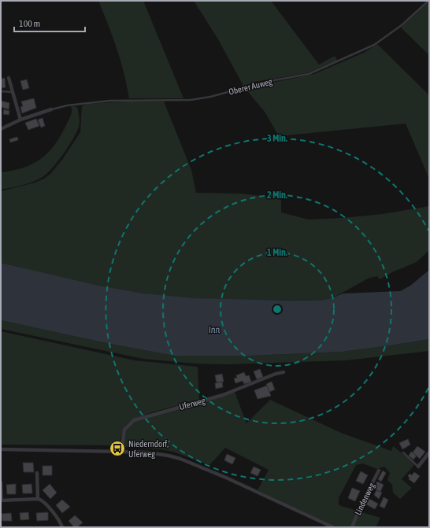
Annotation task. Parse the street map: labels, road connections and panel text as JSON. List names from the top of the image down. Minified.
{"streets":{"street":["Uferweg","Lindenweg"],"lane":["Oberer Auweg"]},"water":["Inn"],"places":{"bus stop":["Niederndorf, Uferweg"]},"scale_bar":"100 m","rings":["3 Min.","2 Min.","1 Min."]}
